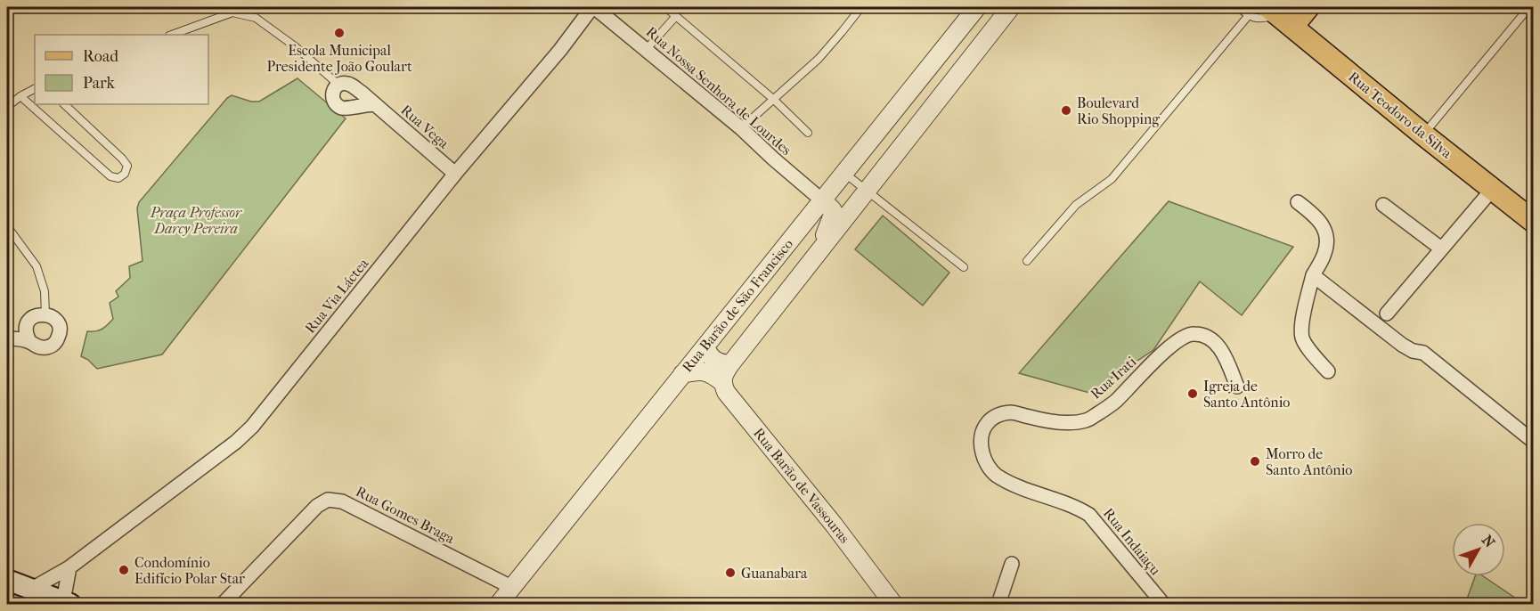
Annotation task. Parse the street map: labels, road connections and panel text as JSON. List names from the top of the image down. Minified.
{"streets":{"main road":["Rua Teodoro da Silva"],"street":["Rua Nossa Senhora de Lourdes","Rua Vega","Rua Via Láctea","Rua Barão de São Francisco","Rua Irati","Rua Barão de Vassouras","Rua Gomes Braga","Rua Indaiaçu"]},"crossings":[["Rua Nossa Senhora de Lourdes","Rua Via Láctea"],["Rua Nossa Senhora de Lourdes","Rua Barão de São Francisco"],["Rua Vega","Rua Via Láctea"],["Rua Barão de São Francisco","Rua Gomes Braga"],["Rua Irati","Rua Indaiaçu"]],"parks":["Praça Professor Darcy Pereira"],"places":["Escola Municipal Presidente João Goulart","Boulevard Rio Shopping","Igreja de Santo Antônio","Morro de Santo Antônio","Condomínio Edifício Polar Star","Guanabara"],"legend":["Road","Park"],"north":"top right"}
